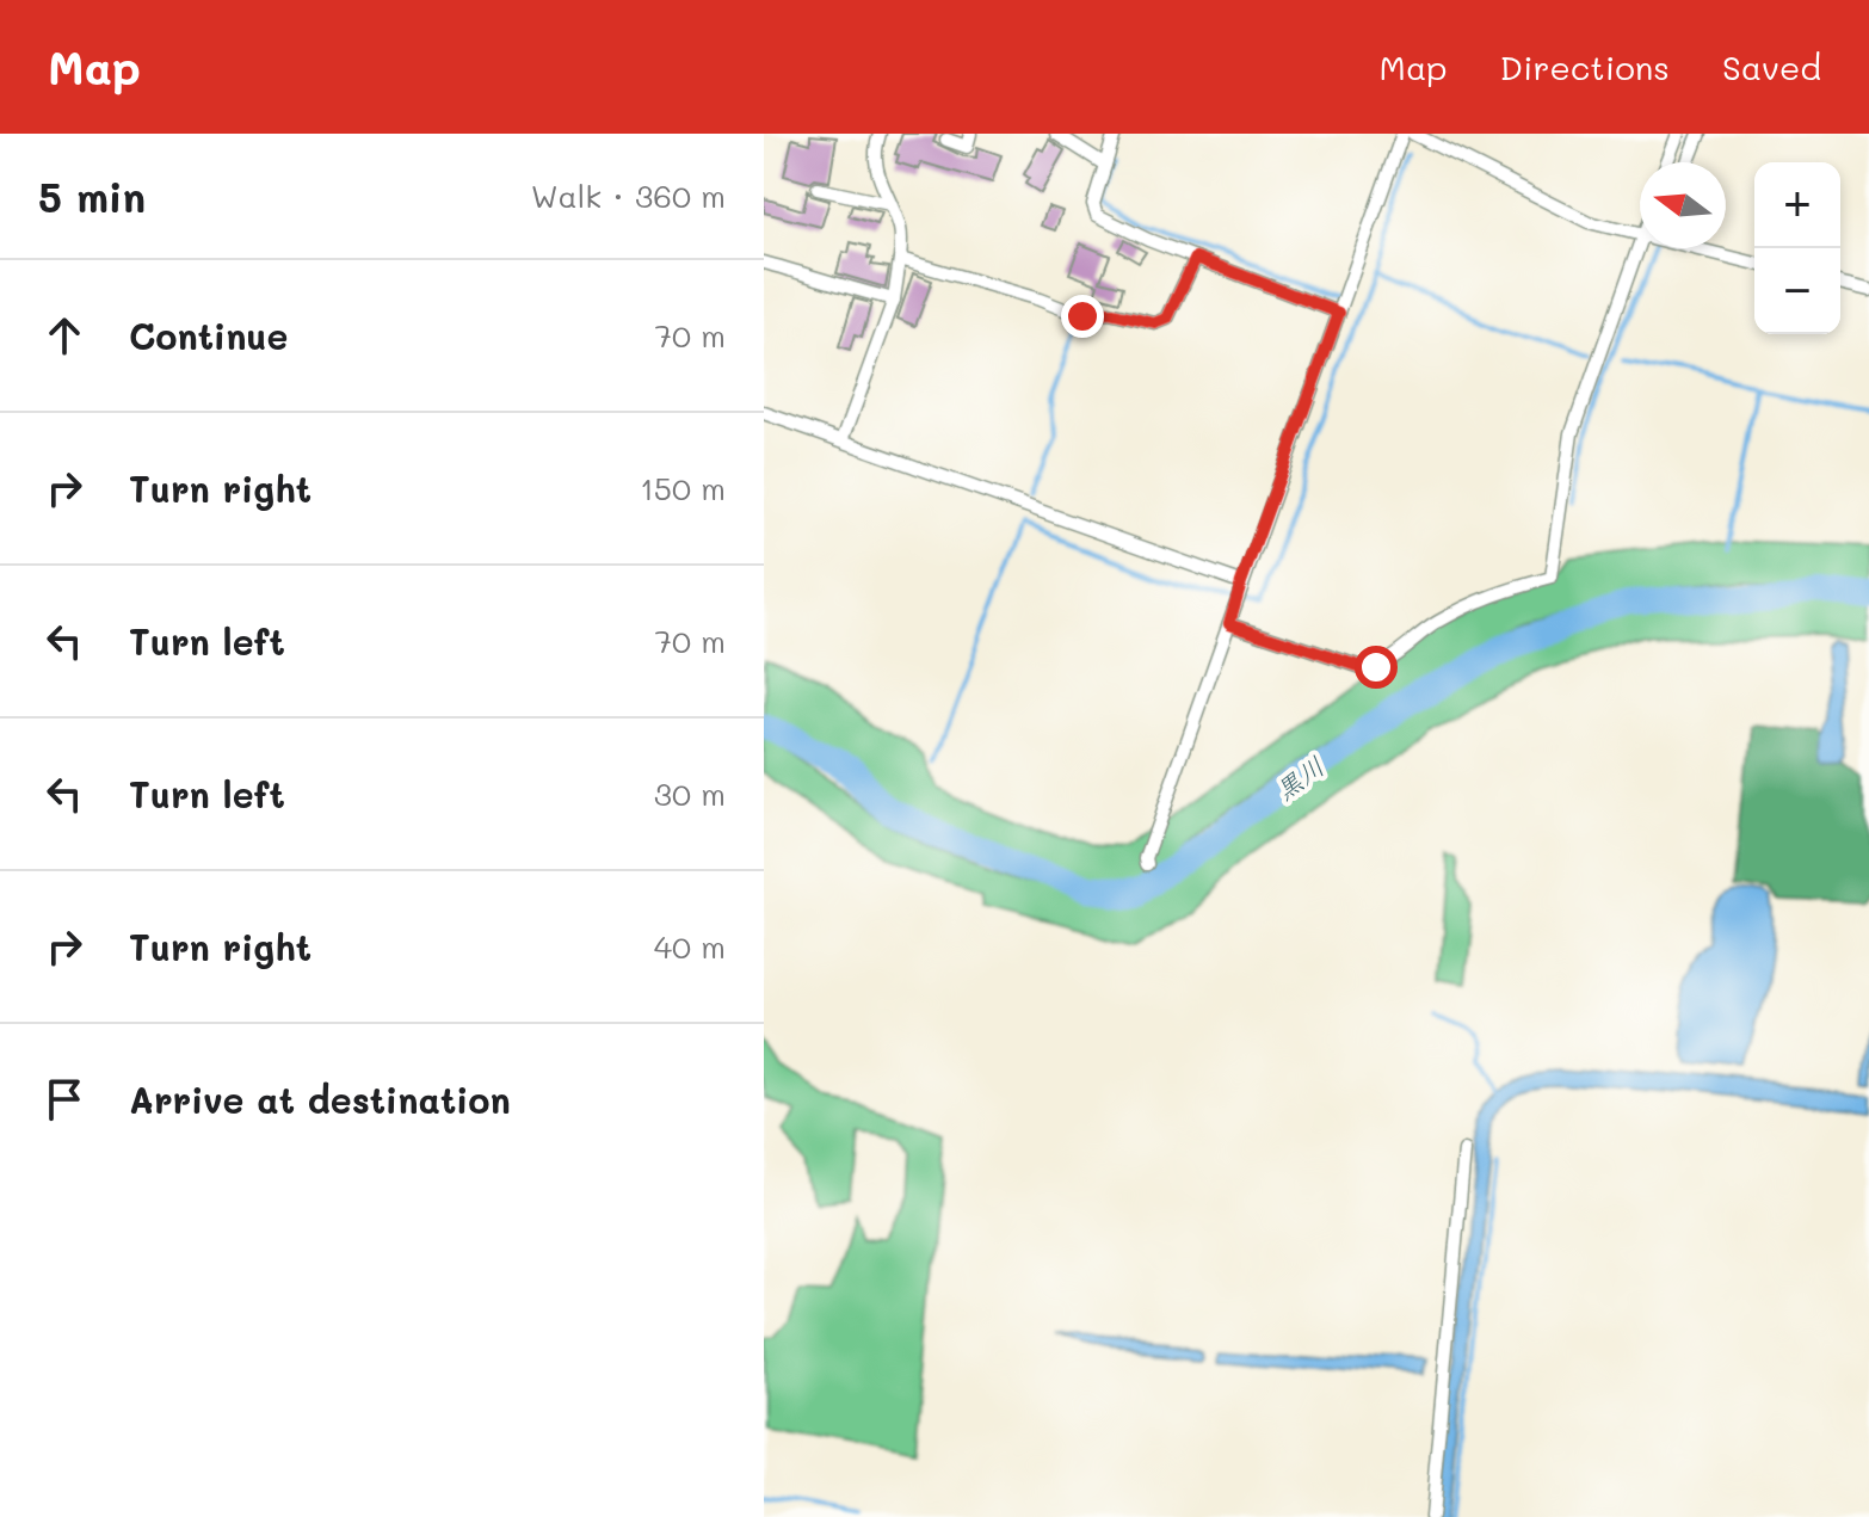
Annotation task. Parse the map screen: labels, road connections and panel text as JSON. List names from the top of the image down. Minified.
{"water":["黒川"],"north":"left","page":{"header":"Map","nav":["Map","Directions","Saved"],"heading":["5 min","Walk · 360 m"],"map_buttons":["+","−"],"list":[["Continue","70 m"],["Turn right","150 m"],["Turn left","70 m"],["Turn left","30 m"],["Turn right","40 m"],"Arrive at destination"]}}
